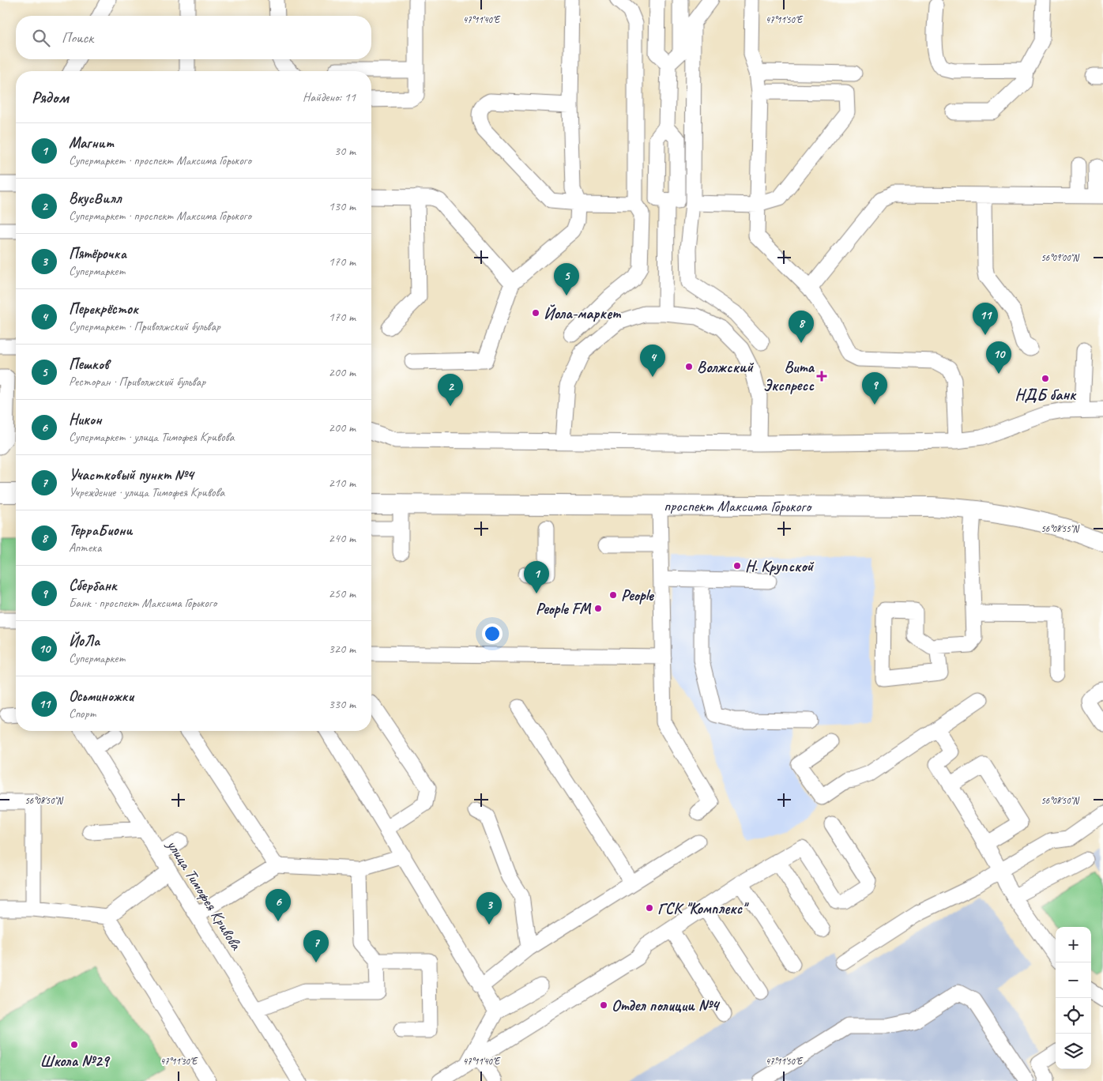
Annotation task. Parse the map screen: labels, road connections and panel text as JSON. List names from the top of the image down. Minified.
{"streets":{"main road":["проспект Максима Горького"],"street":["улица Тимофея Кривова"]},"places":{"other":["Йола-маркет","Волжский","НДБ банк","Н. Крупской","People","People FM","ГСК \"Комплекс\"","Отдел полиции №4","Школа №29"],"health":["Вита Экспресс"]},"page":{"search":"Поиск","heading":["Рядом","Найдено: 11"],"list":[{"mark":"1","name":"Магнит","note":"Супермаркет · проспект Максима Горького","value":"30 m"},{"mark":"2","name":"ВкусВилл","note":"Супермаркет · проспект Максима Горького","value":"130 m"},{"mark":"3","name":"Пятёрочка","note":"Супермаркет","value":"170 m"},{"mark":"4","name":"Перекрёсток","note":"Супермаркет · Приволжский бульвар","value":"170 m"},{"mark":"5","name":"Пешков","note":"Ресторан · Приволжский бульвар","value":"200 m"},{"mark":"6","name":"Никон","note":"Супермаркет · улица Тимофея Кривова","value":"200 m"},{"mark":"7","name":"Участковый пункт №4","note":"Учреждение · улица Тимофея Кривова","value":"210 m"},{"mark":"8","name":"ТерраБиони","note":"Аптека","value":"240 m"},{"mark":"9","name":"Сбербанк","note":"Банк · проспект Максима Горького","value":"250 m"},{"mark":"10","name":"ЙоЛа","note":"Супермаркет","value":"320 m"},{"mark":"11","name":"Осьминожки","note":"Спорт","value":"330 m"}],"pins":["5","11","8","10","4","9","2","1","6","3","7"],"map_buttons":["+","−"]},"coordinates":["47°11'40\"E","47°11'50\"E","56°09'00\"N","56°08'55\"N","56°08'50\"N","47°11'30\"E"]}
